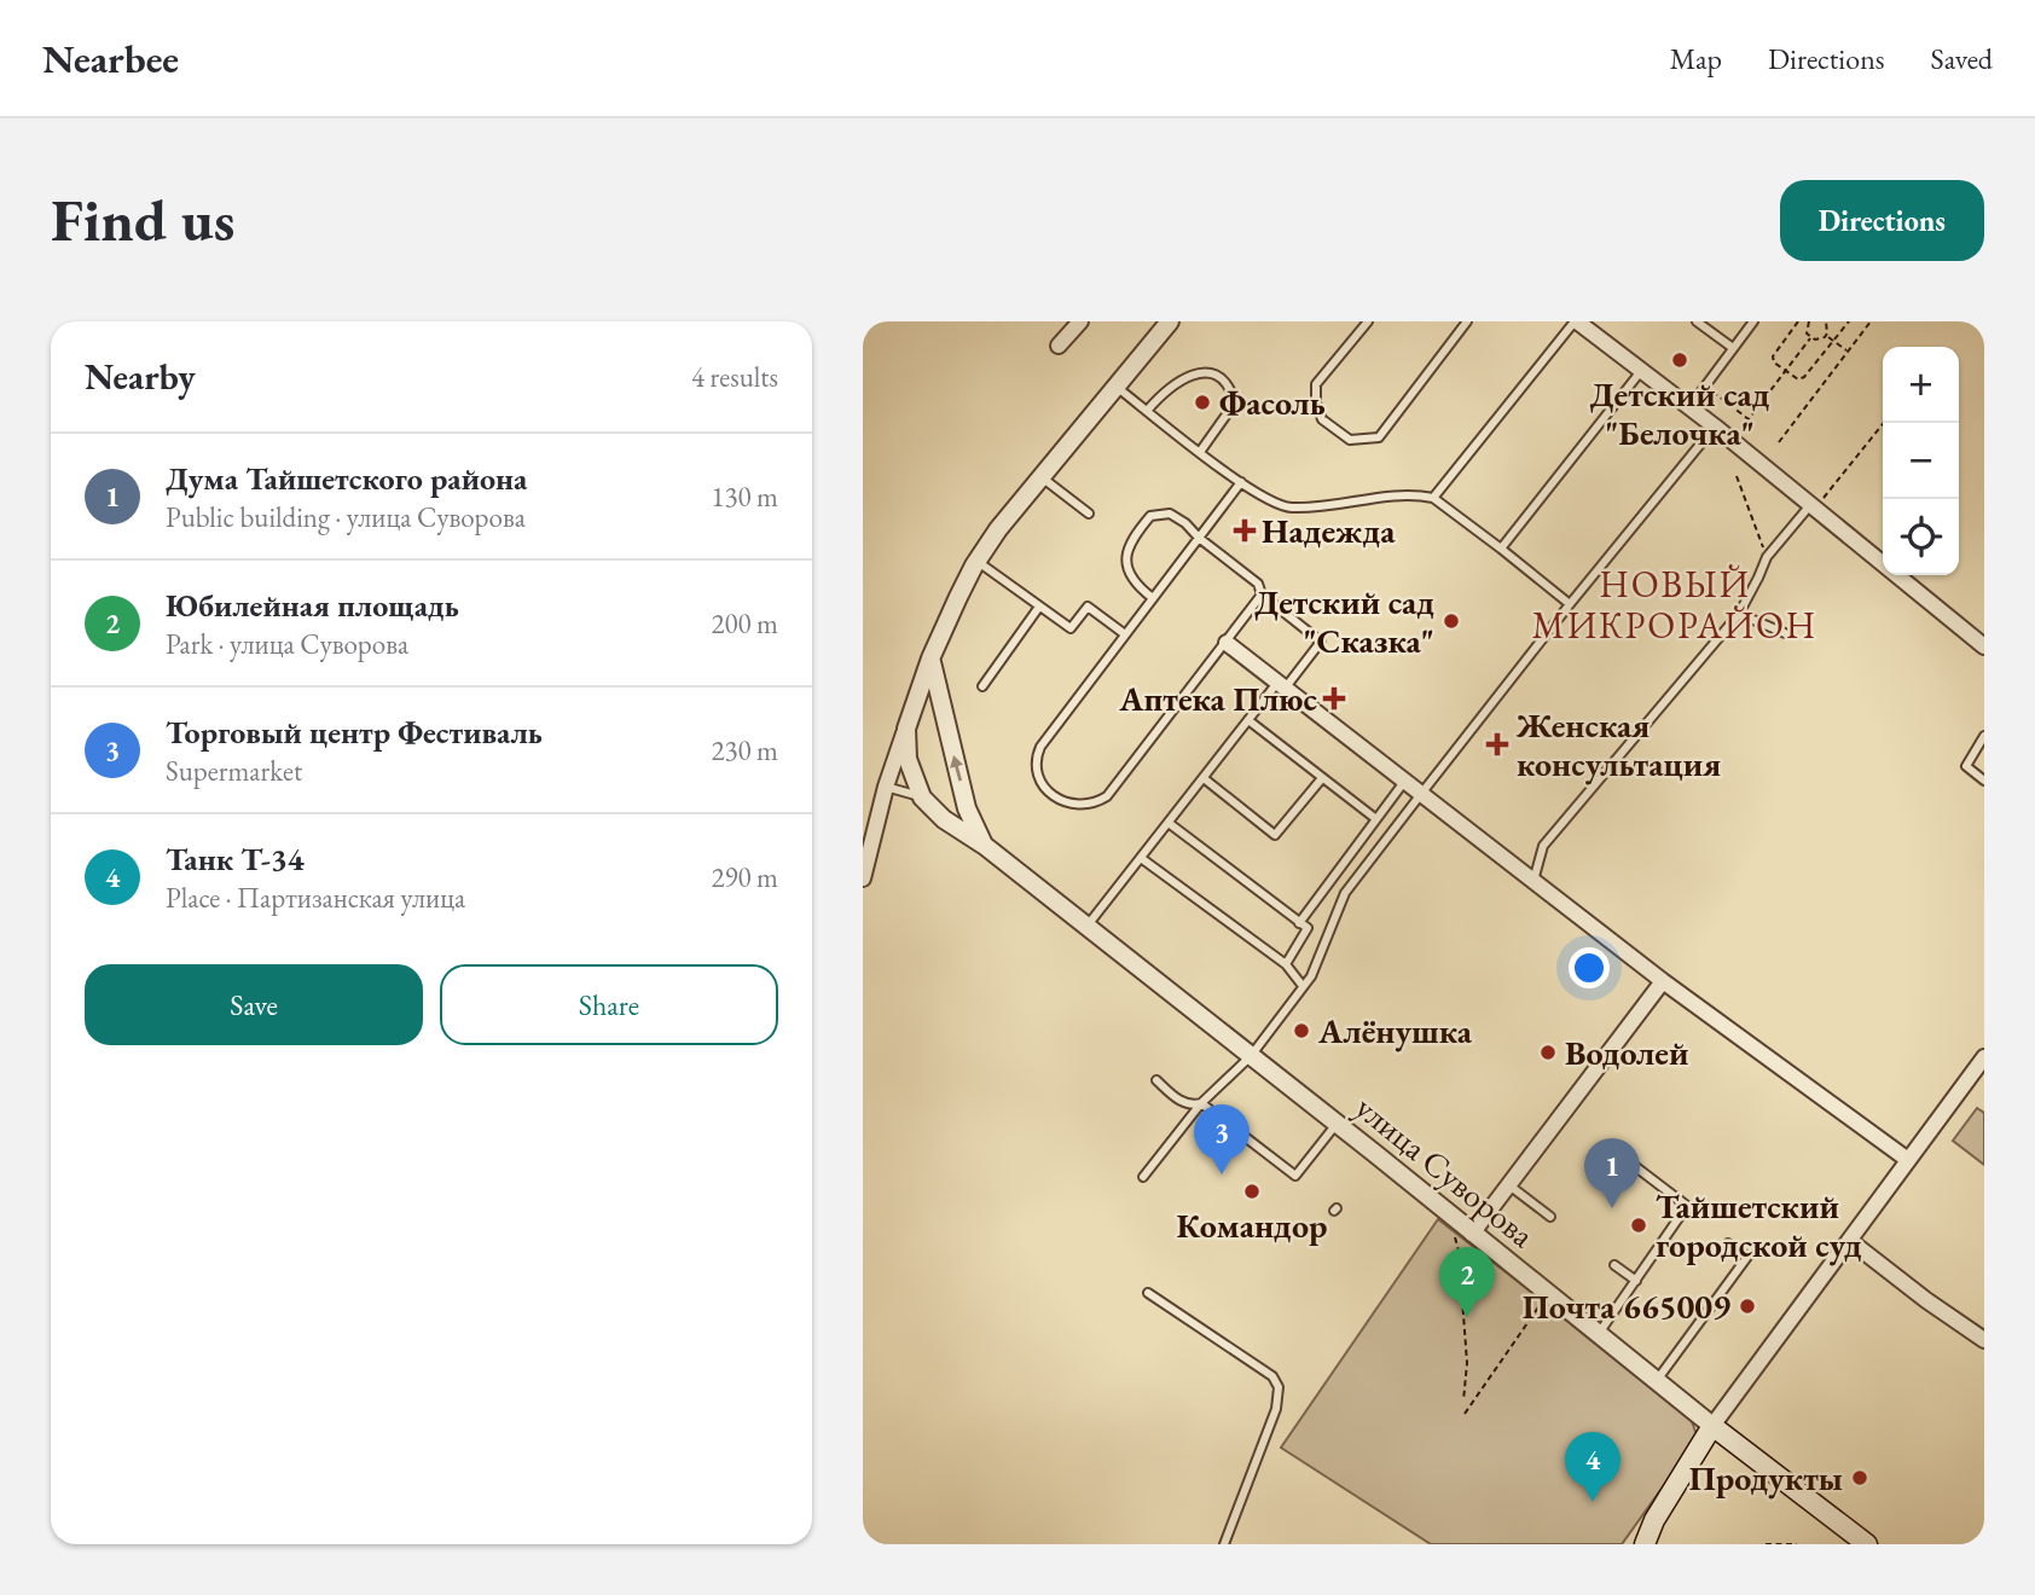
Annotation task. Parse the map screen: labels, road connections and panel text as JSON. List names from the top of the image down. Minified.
{"streets":{"main road":["улица Суворова"]},"districts":["НОВЫЙ МИКРОРАЙОН"],"places":{"other":["Детский сад \"Белочка\"","Фасоль","Детский сад \"Сказка\"","Алёнушка","Водолей","Командор","Тайшетский городской суд","Почта 665009","Продукты"],"health":["Надежда","Аптека Плюс","Женская консультация"]},"page":{"header":"Nearbee","nav":["Map","Directions","Saved"],"buttons":["Directions",["Save","Share"]],"title":"Find us","heading":["Nearby","4 results"],"map_buttons":["+","−"],"list":[{"mark":"1","name":"Дума Тайшетского района","note":"Public building · улица Суворова","value":"130 m"},{"mark":"2","name":"Юбилейная площадь","note":"Park · улица Суворова","value":"200 m"},{"mark":"3","name":"Торговый центр Фестиваль","note":"Supermarket","value":"230 m"},{"mark":"4","name":"Танк Т-34","note":"Place · Партизанская улица","value":"290 m"}],"pins":["3","1","2","4"]}}
